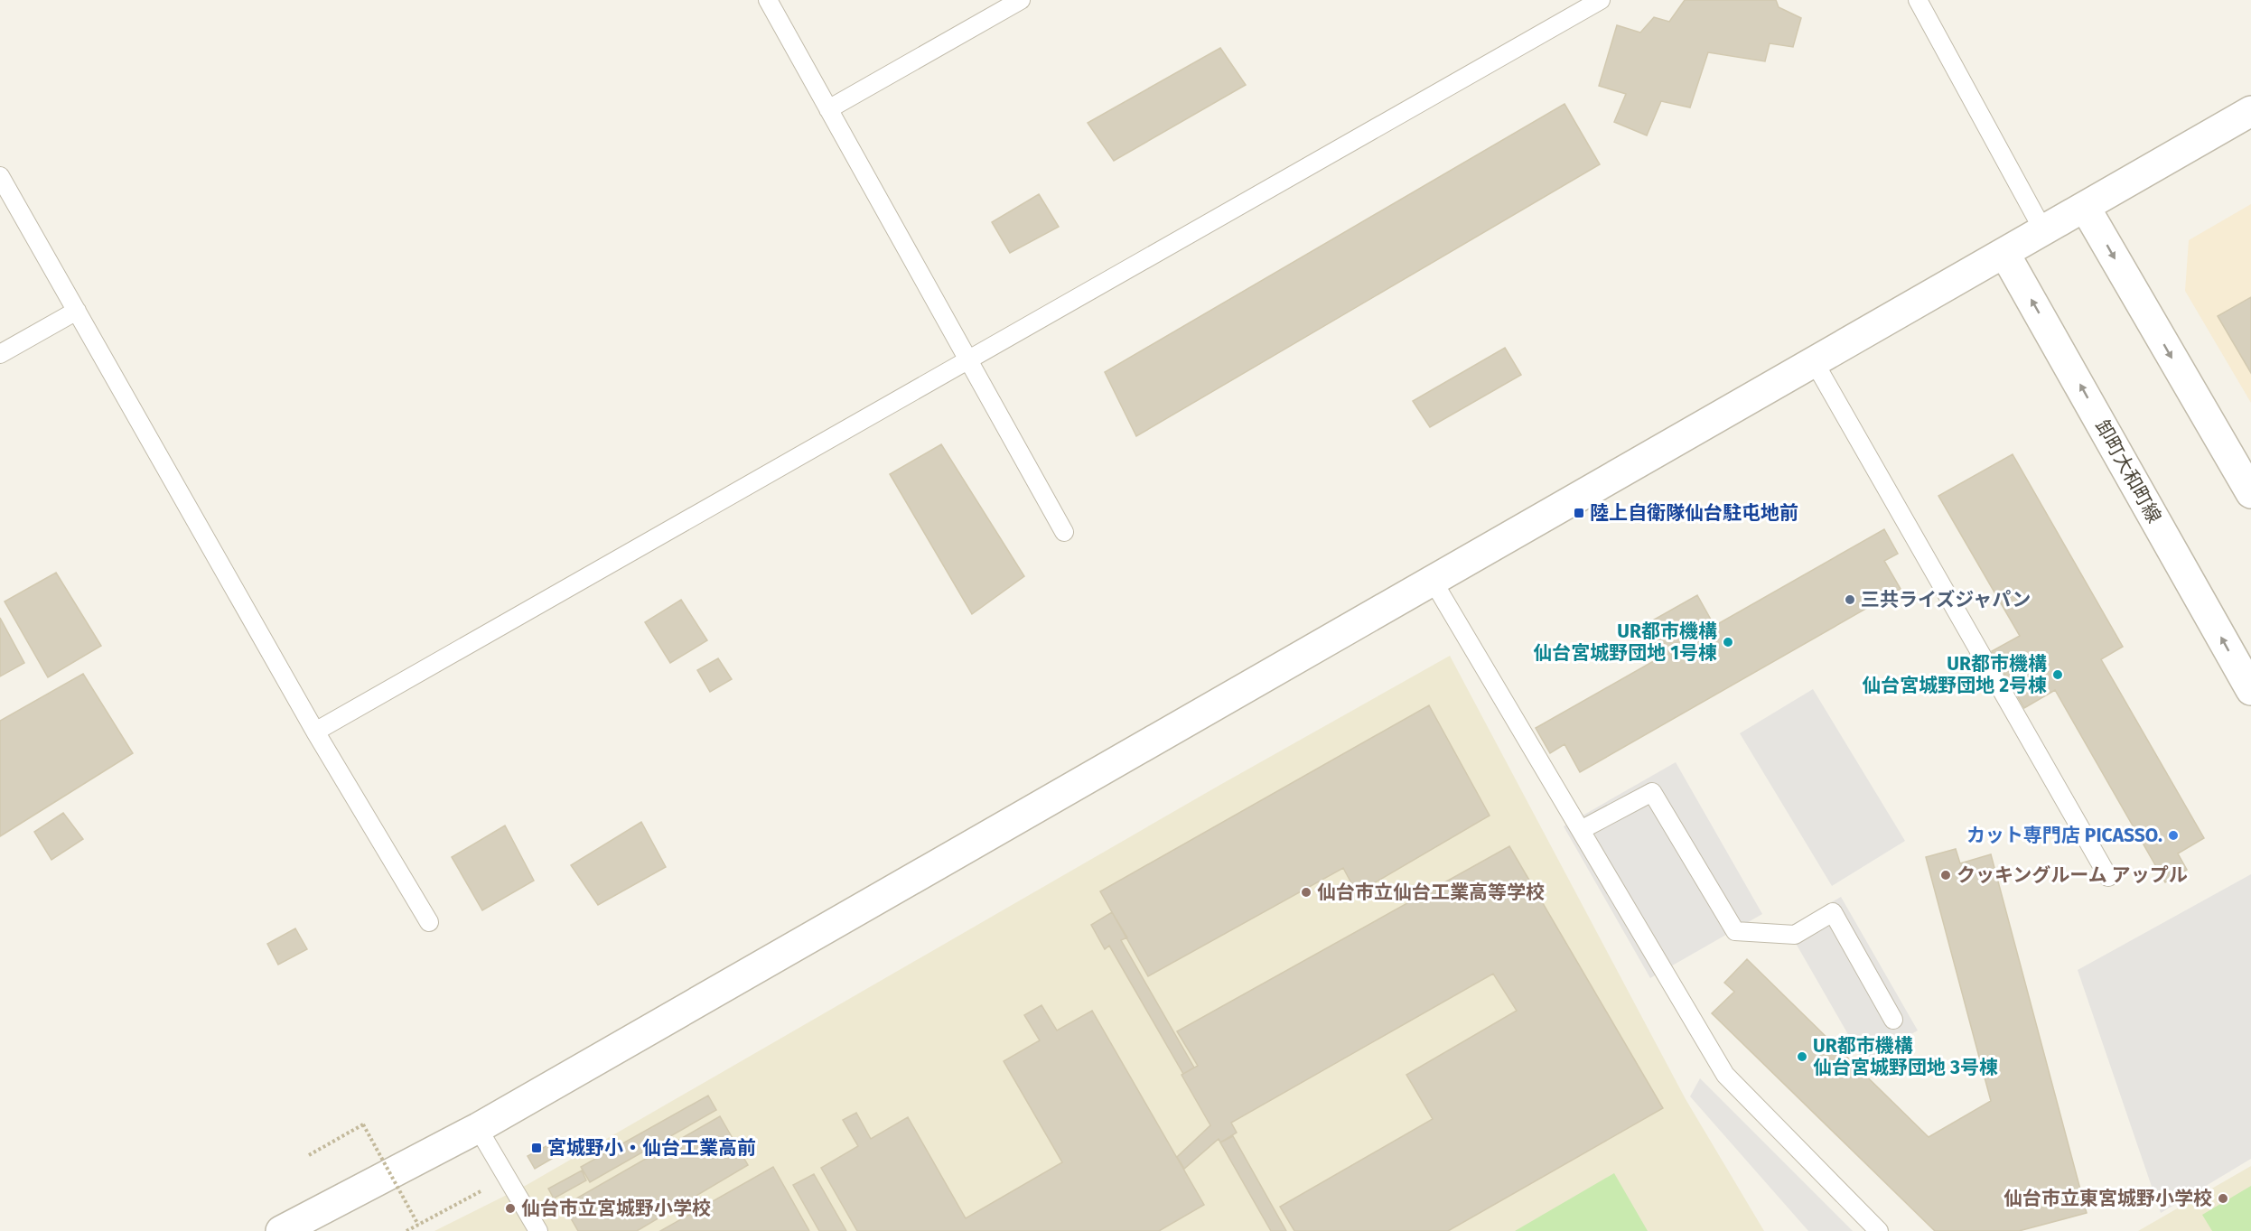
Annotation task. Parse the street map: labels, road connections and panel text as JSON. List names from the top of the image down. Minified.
{"streets":{"street":["卸町大和町線"]},"places":{"transit":["陸上自衛隊仙台駐屯地前","宮城野小・仙台工業高前"],"other":["三共ライズジャパン","UR都市機構 仙台宮城野団地 1号棟","UR都市機構 仙台宮城野団地 2号棟","カット専門店 PICASSO.","クッキングルーム アップル","仙台市立仙台工業高等学校","UR都市機構 仙台宮城野団地 3号棟","仙台市立東宮城野小学校","仙台市立宮城野小学校"]}}
